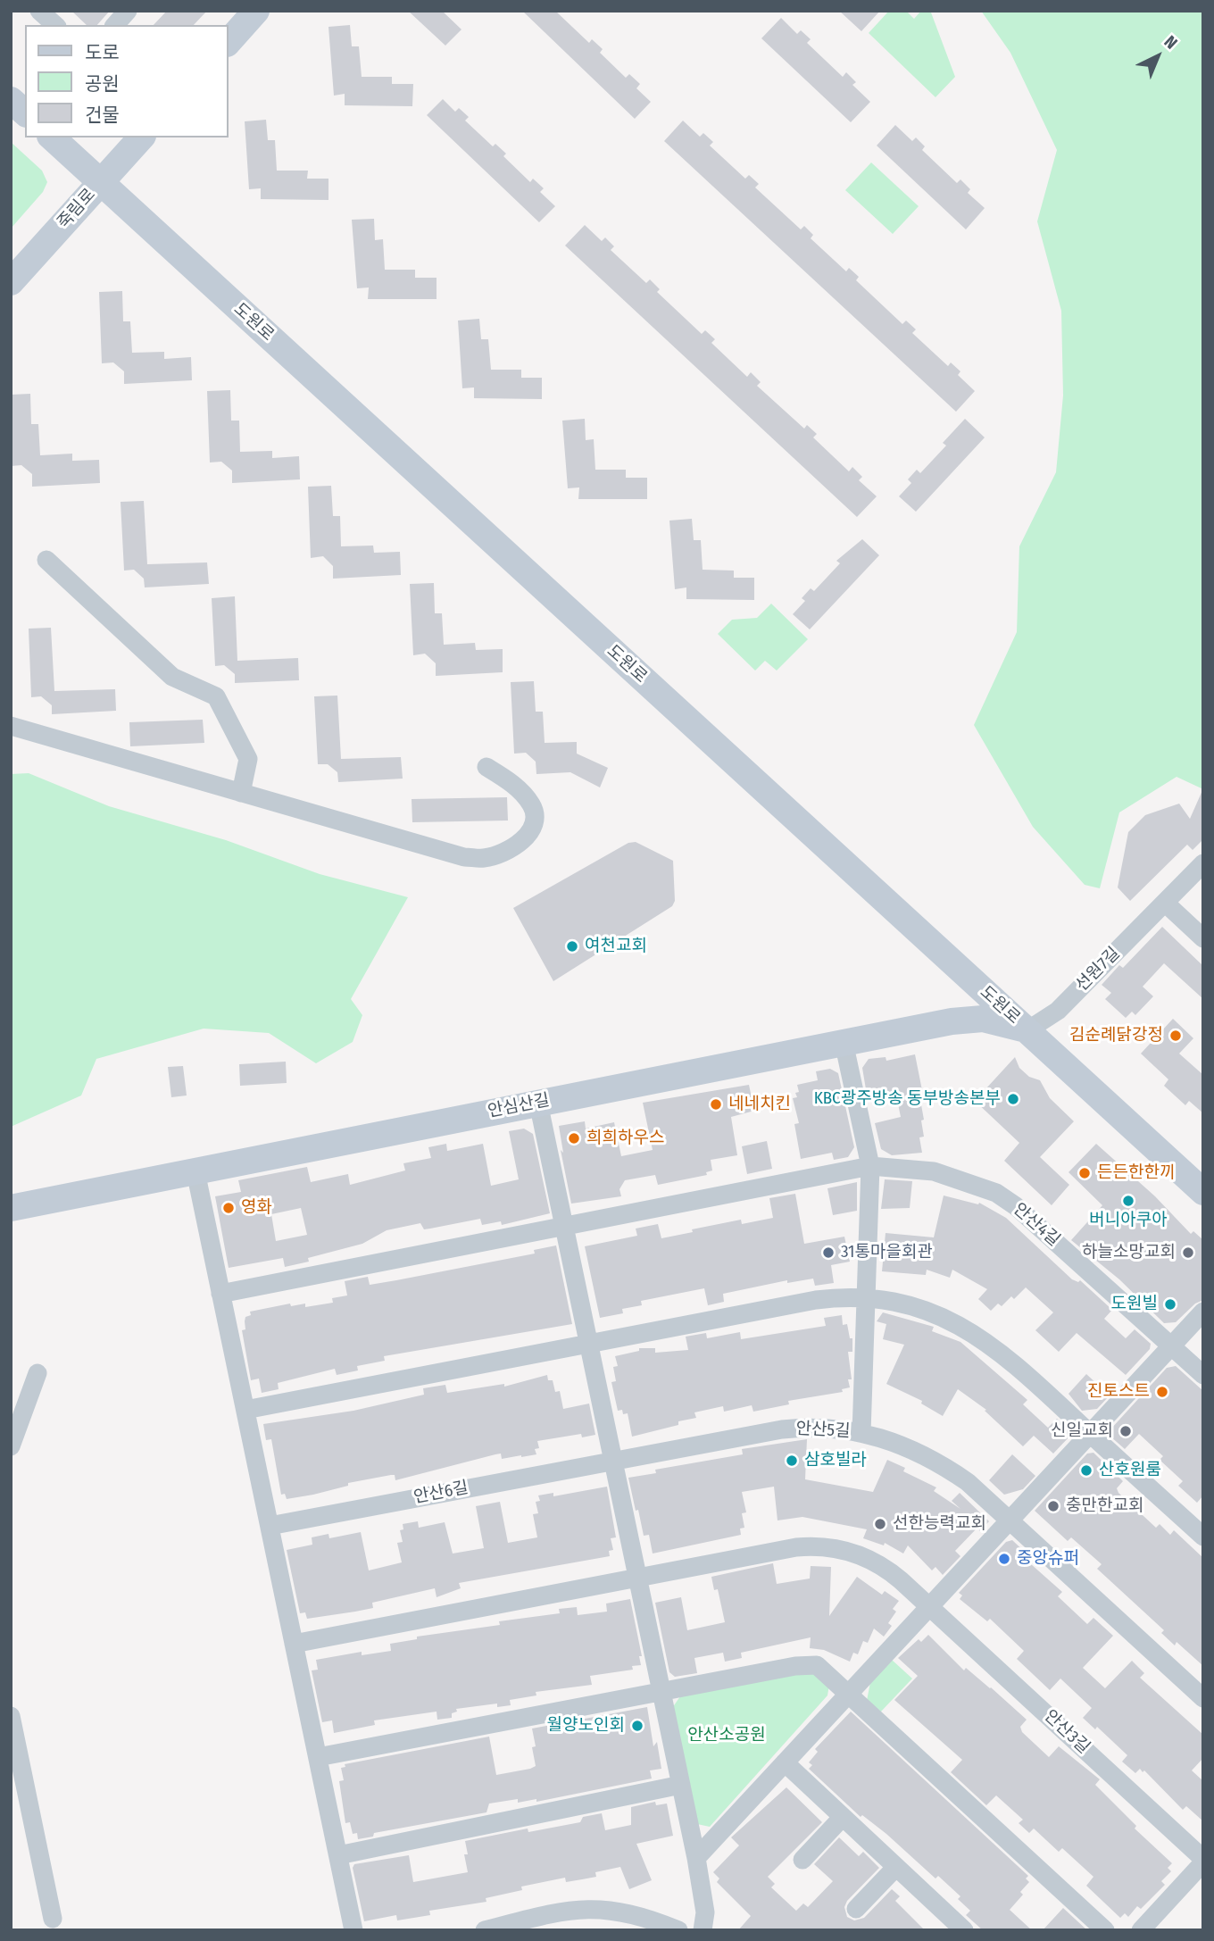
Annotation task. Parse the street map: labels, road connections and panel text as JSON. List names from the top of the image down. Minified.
{"streets":{"street":["죽림로","도원로","선원7길","안심산길","안산4길","안산5길","안산6길","안산3길"]},"crossings":[["죽림로","도원로"],["도원로","선원7길"],["도원로","안심산길"],["선원7길","안심산길"],["안산5길","안산6길"]],"parks":["안산소공원"],"places":["여천교회","김순례닭강정","KBC광주방송 동부방송본부","네네치킨","희희하우스","든든한한끼","버니아쿠아","영화","31통마을회관","하늘소망교회","도원빌","진토스트","신일교회","삼호빌라","산호원룸","충만한교회","선한능력교회","중앙슈퍼","월양노인회"],"legend":["도로","공원","건물"],"north":"top right"}
